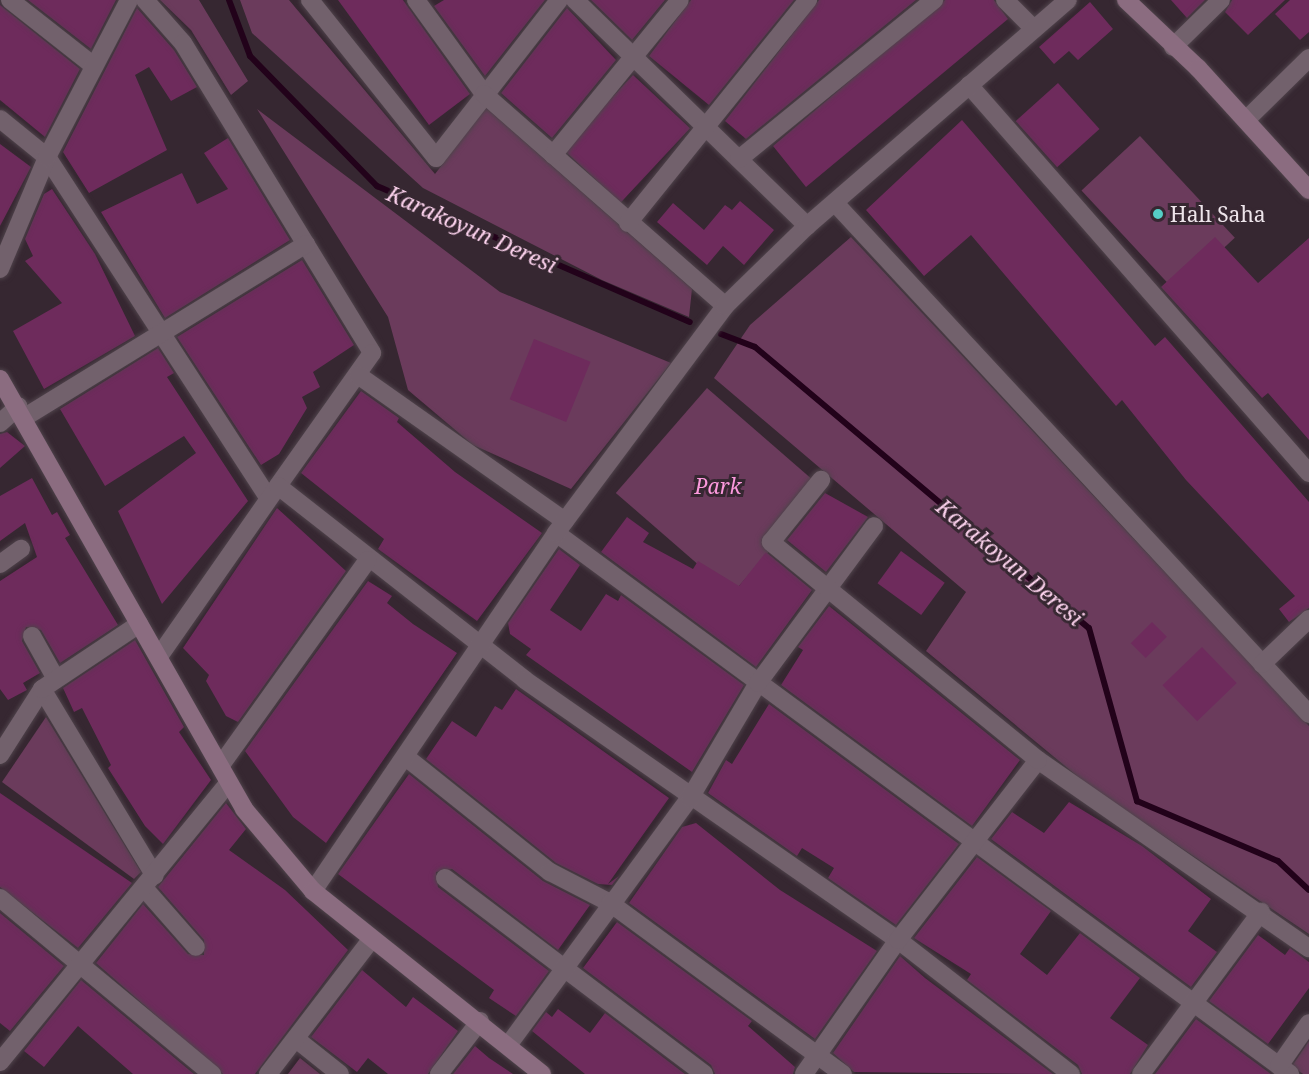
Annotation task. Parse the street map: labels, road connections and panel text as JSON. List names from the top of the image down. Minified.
{"water":["Karakoyun Deresi"],"parks":["Park"],"places":["Halı Saha"]}
